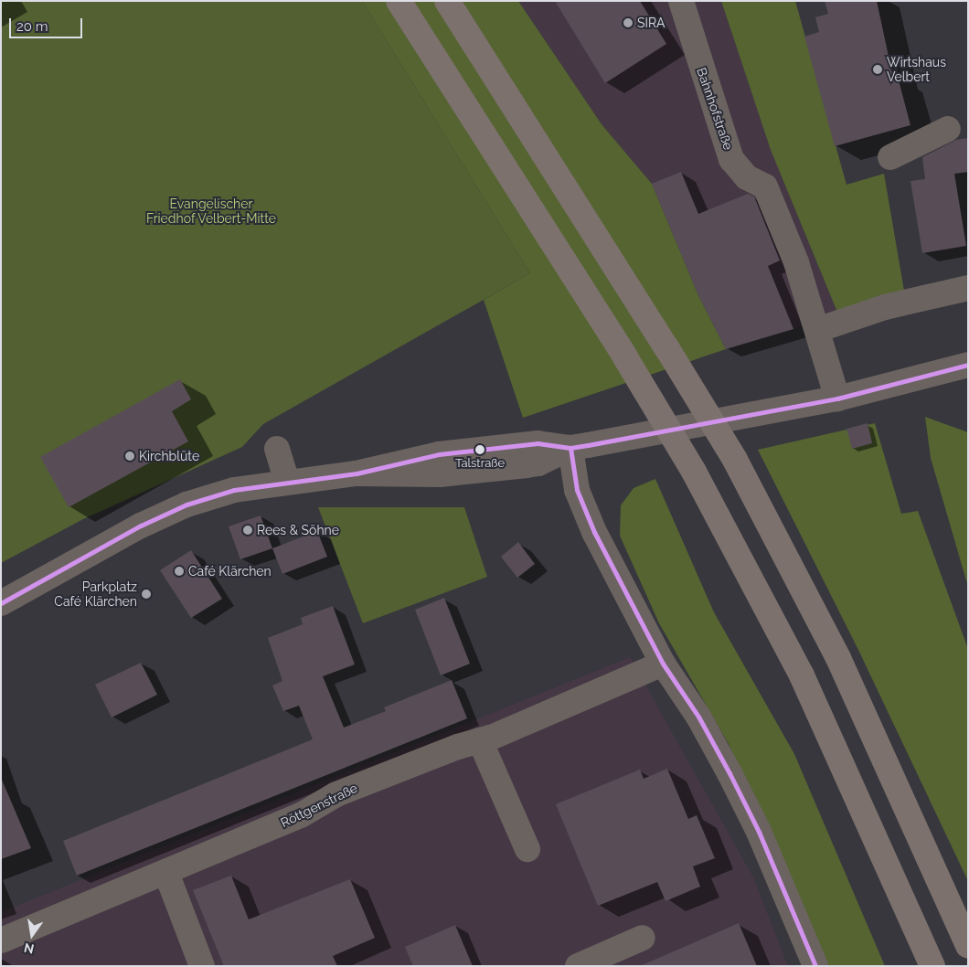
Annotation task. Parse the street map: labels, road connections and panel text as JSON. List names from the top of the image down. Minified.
{"streets":{"street":["Bahnhofstraße","Röttgenstraße"]},"parks":["Evangelischer Friedhof Velbert-Mitte"],"places":["SIRA","Wirtshaus Velbert","Talstraße","Kirchblüte","Rees & Söhne","Café Klärchen","Parkplatz Café Klärchen"],"scale_bar":"20 m","north":"bottom"}
